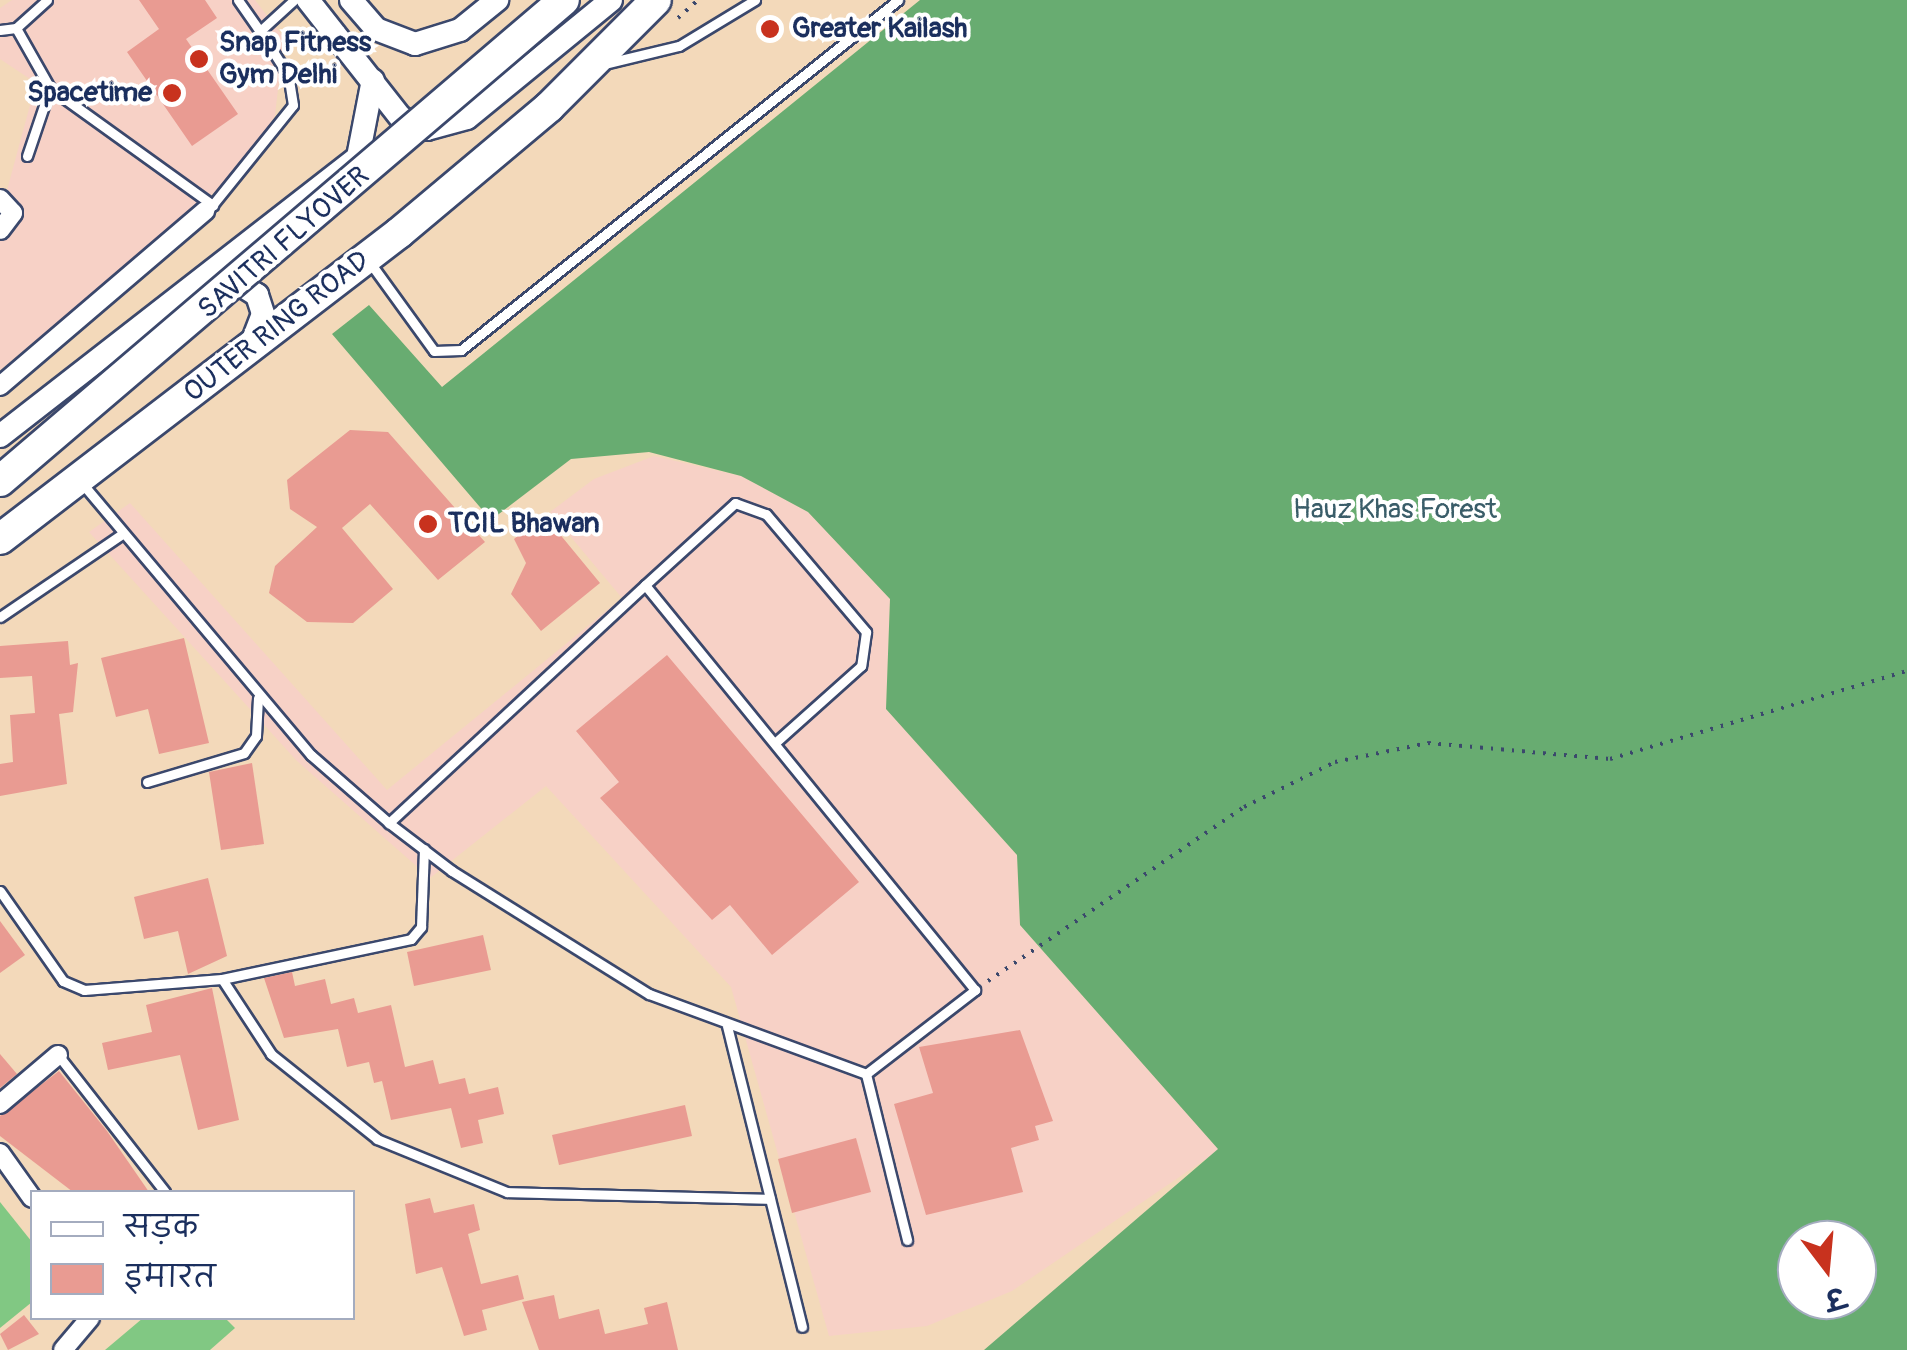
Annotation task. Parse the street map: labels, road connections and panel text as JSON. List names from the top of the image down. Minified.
{"streets":{"main road":["SAVITRI FLYOVER","OUTER RING ROAD"]},"parks":["Hauz Khas Forest"],"places":["Greater Kailash","Snap Fitness Gym Delhi","Spacetime","TCIL Bhawan"],"legend":["सड़क","इमारत"],"north":"bottom"}
